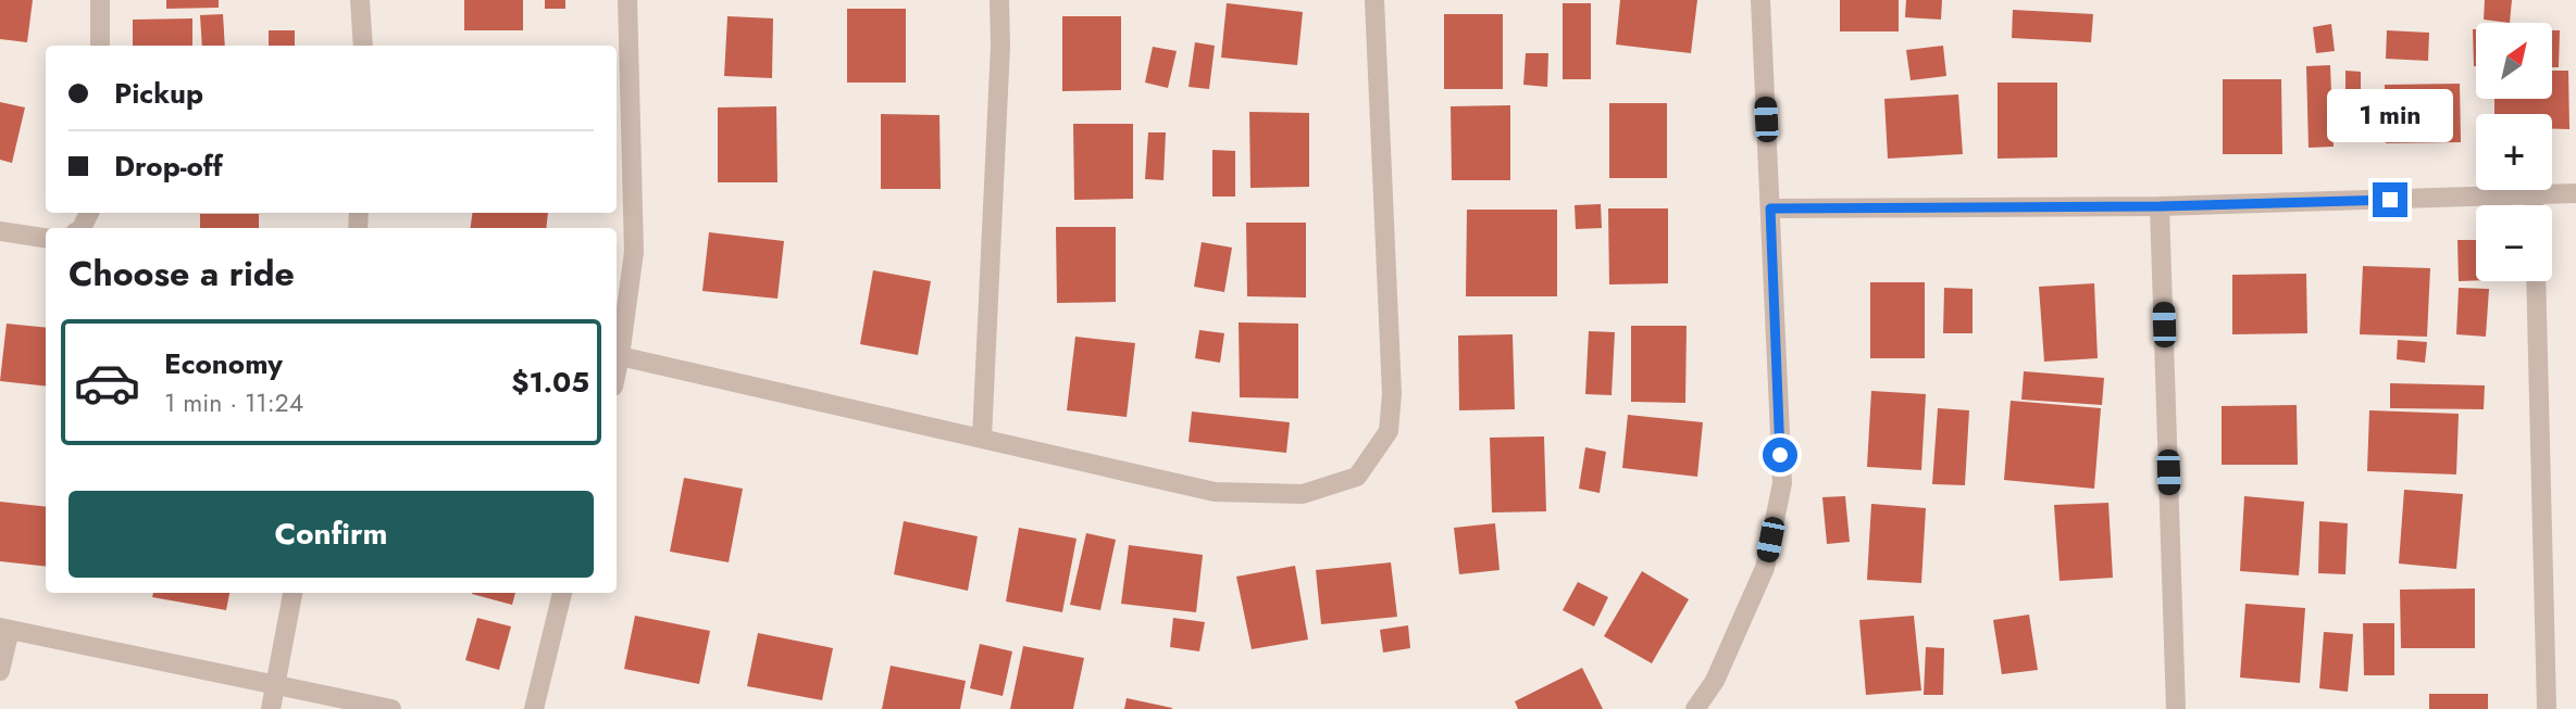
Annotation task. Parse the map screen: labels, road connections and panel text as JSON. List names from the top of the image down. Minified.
{"north":"top right","page":{"map_buttons":["+","−"],"banner":["Pickup","Drop-off"],"bubble":"1 min","heading":"Choose a ride","list":[{"name":"Economy","note":"1 min · 11:24","value":"$1.05"}],"buttons":"Confirm"}}
